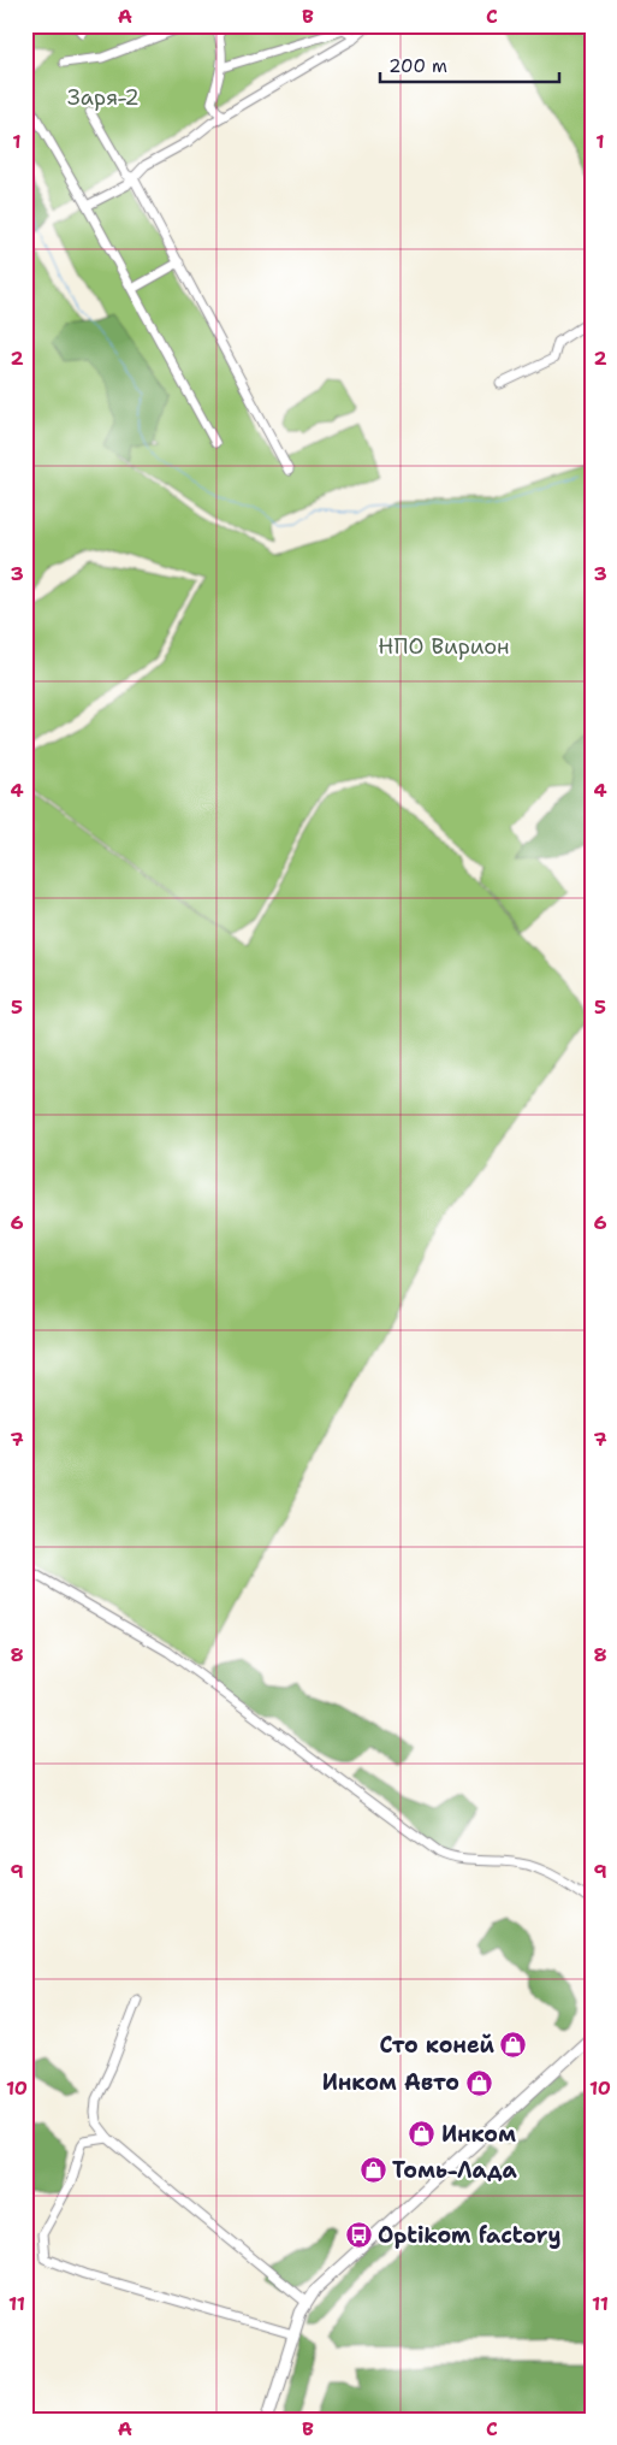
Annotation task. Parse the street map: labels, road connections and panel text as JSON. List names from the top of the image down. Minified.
{"parks":["Заря-2","НПО Вирион"],"places":{"shop":["Сто коней","Инком Авто","Инком","Томь-Лада"],"bus stop":["Optikom factory"]},"scale_bar":"200 m","grid":{"columns":["A","B","C"],"rows":["1","2","3","4","5","6","7","8","9","10","11"]}}
